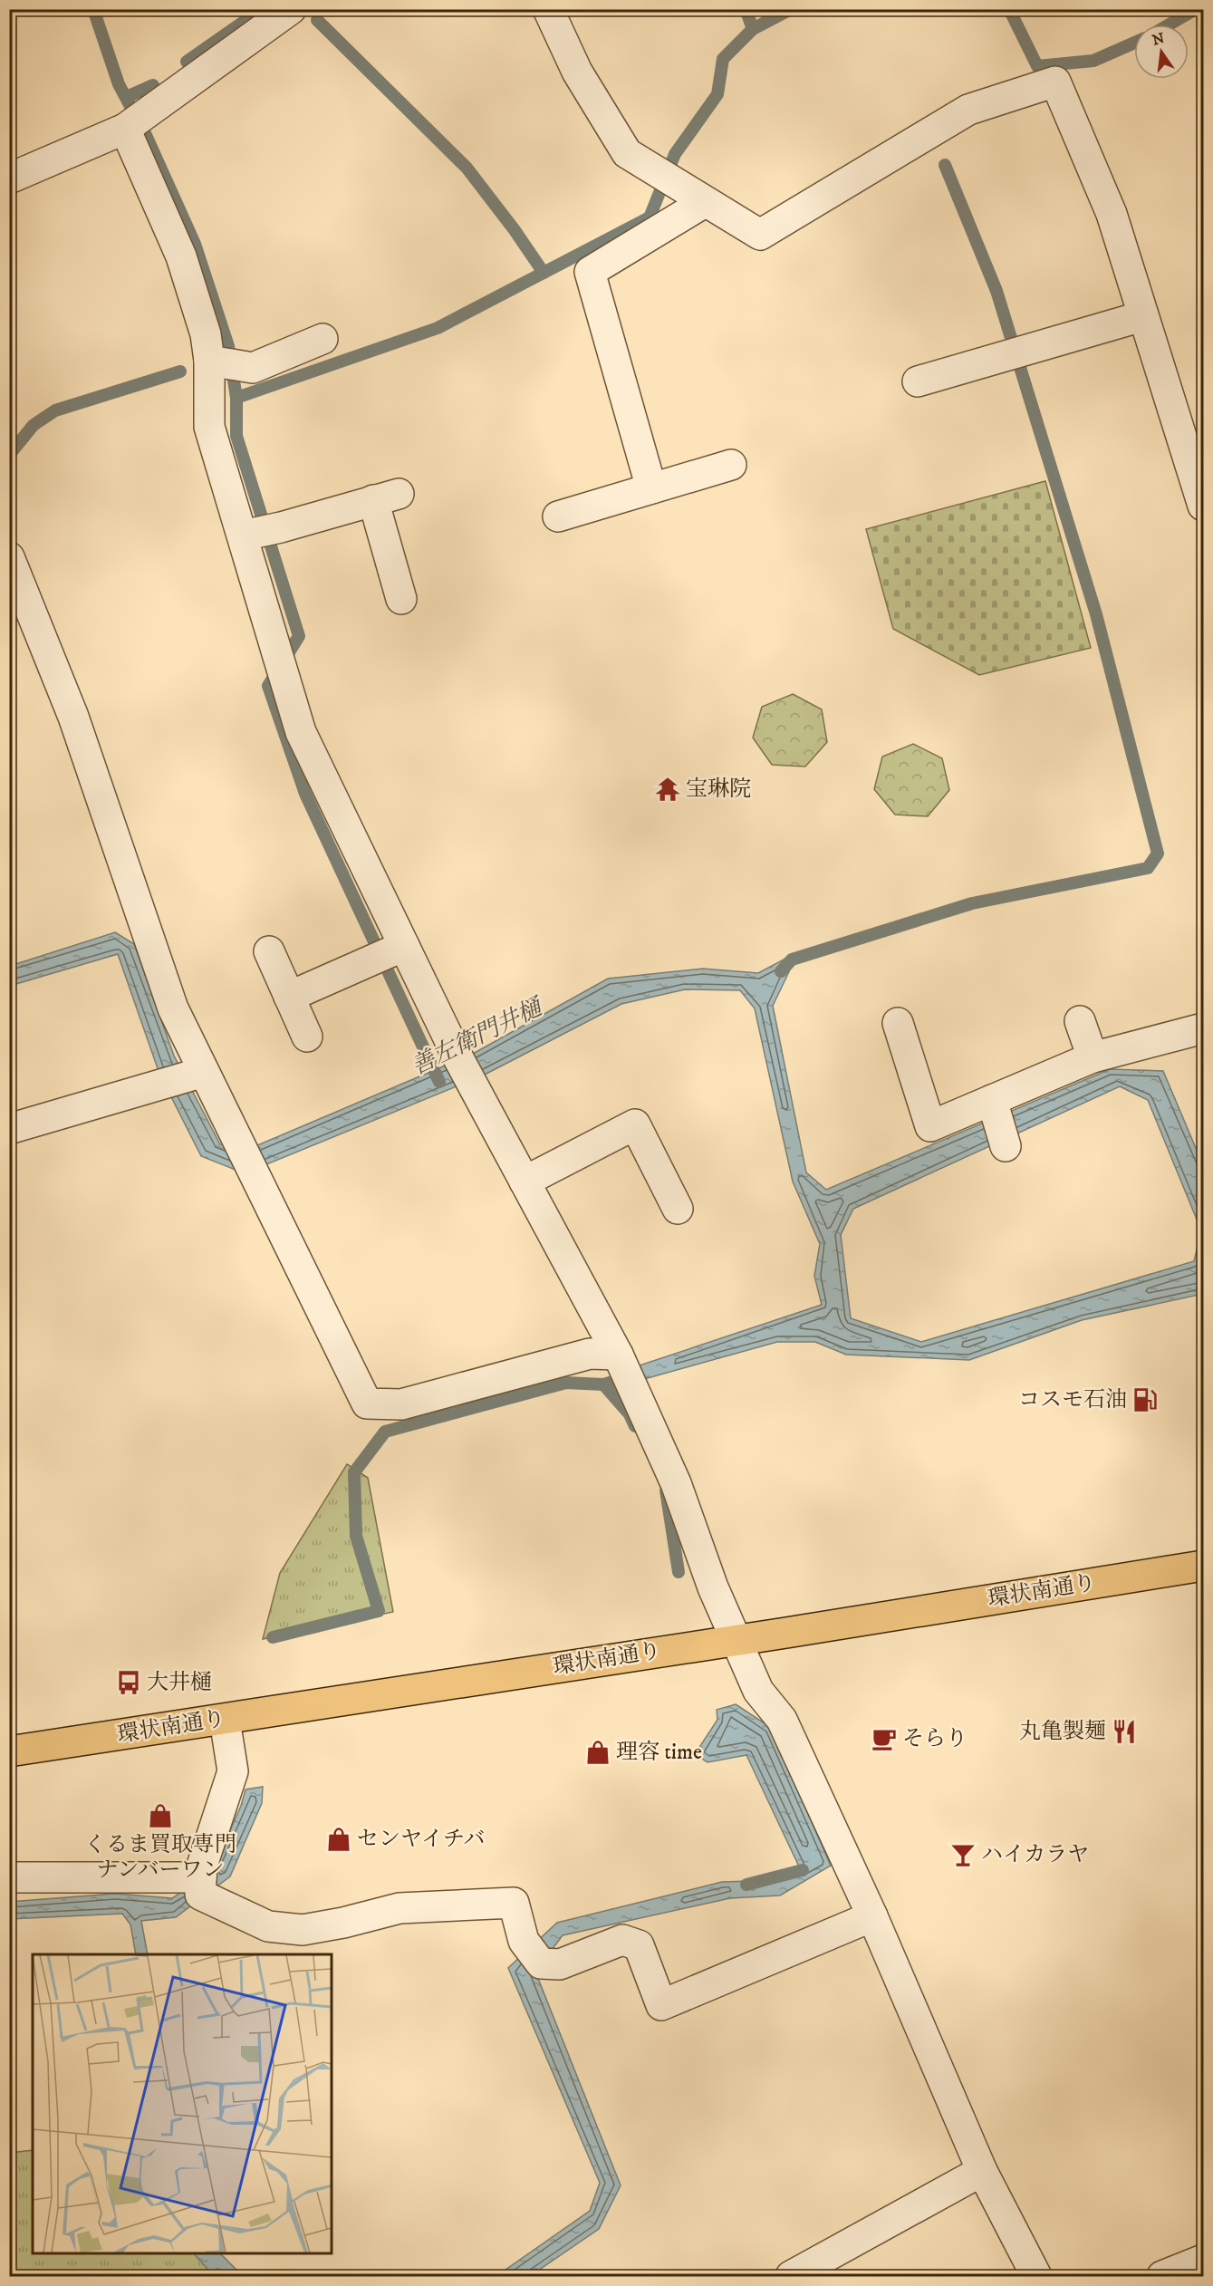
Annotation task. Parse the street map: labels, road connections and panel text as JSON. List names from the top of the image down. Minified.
{"streets":{"highway":["環状南通り"]},"water":["善左衛門井樋"],"places":{"temple":["宝琳院"],"fuel station":["コスモ石油"],"bus stop":["大井樋"],"restaurant":["丸亀製麺"],"cafe":["そらり"],"shop":["理容 time","くるま買取専門 ナンバーワン","センヤイチバ"],"bar":["ハイカラヤ"]},"north":"top"}
